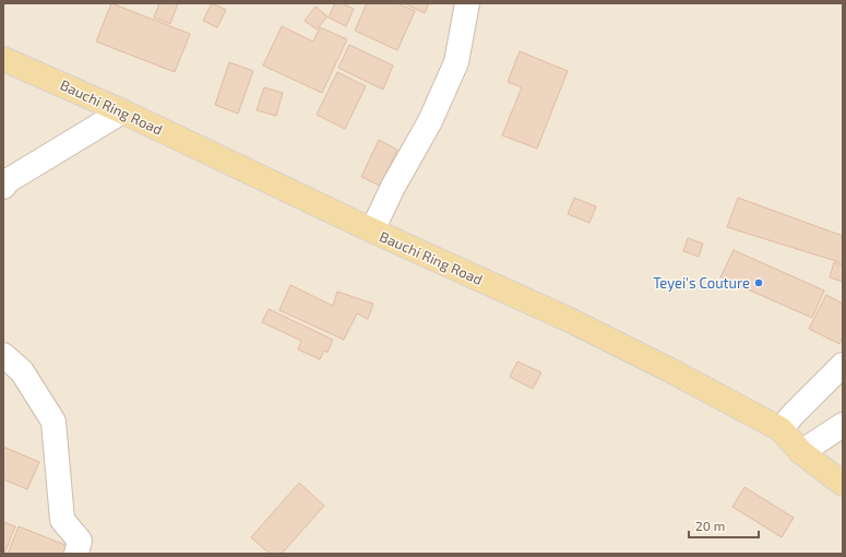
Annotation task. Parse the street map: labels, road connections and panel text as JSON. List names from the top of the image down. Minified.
{"streets":{"main road":["Bauchi Ring Road"]},"places":["Teyei's Couture"],"scale_bar":"20 m"}
